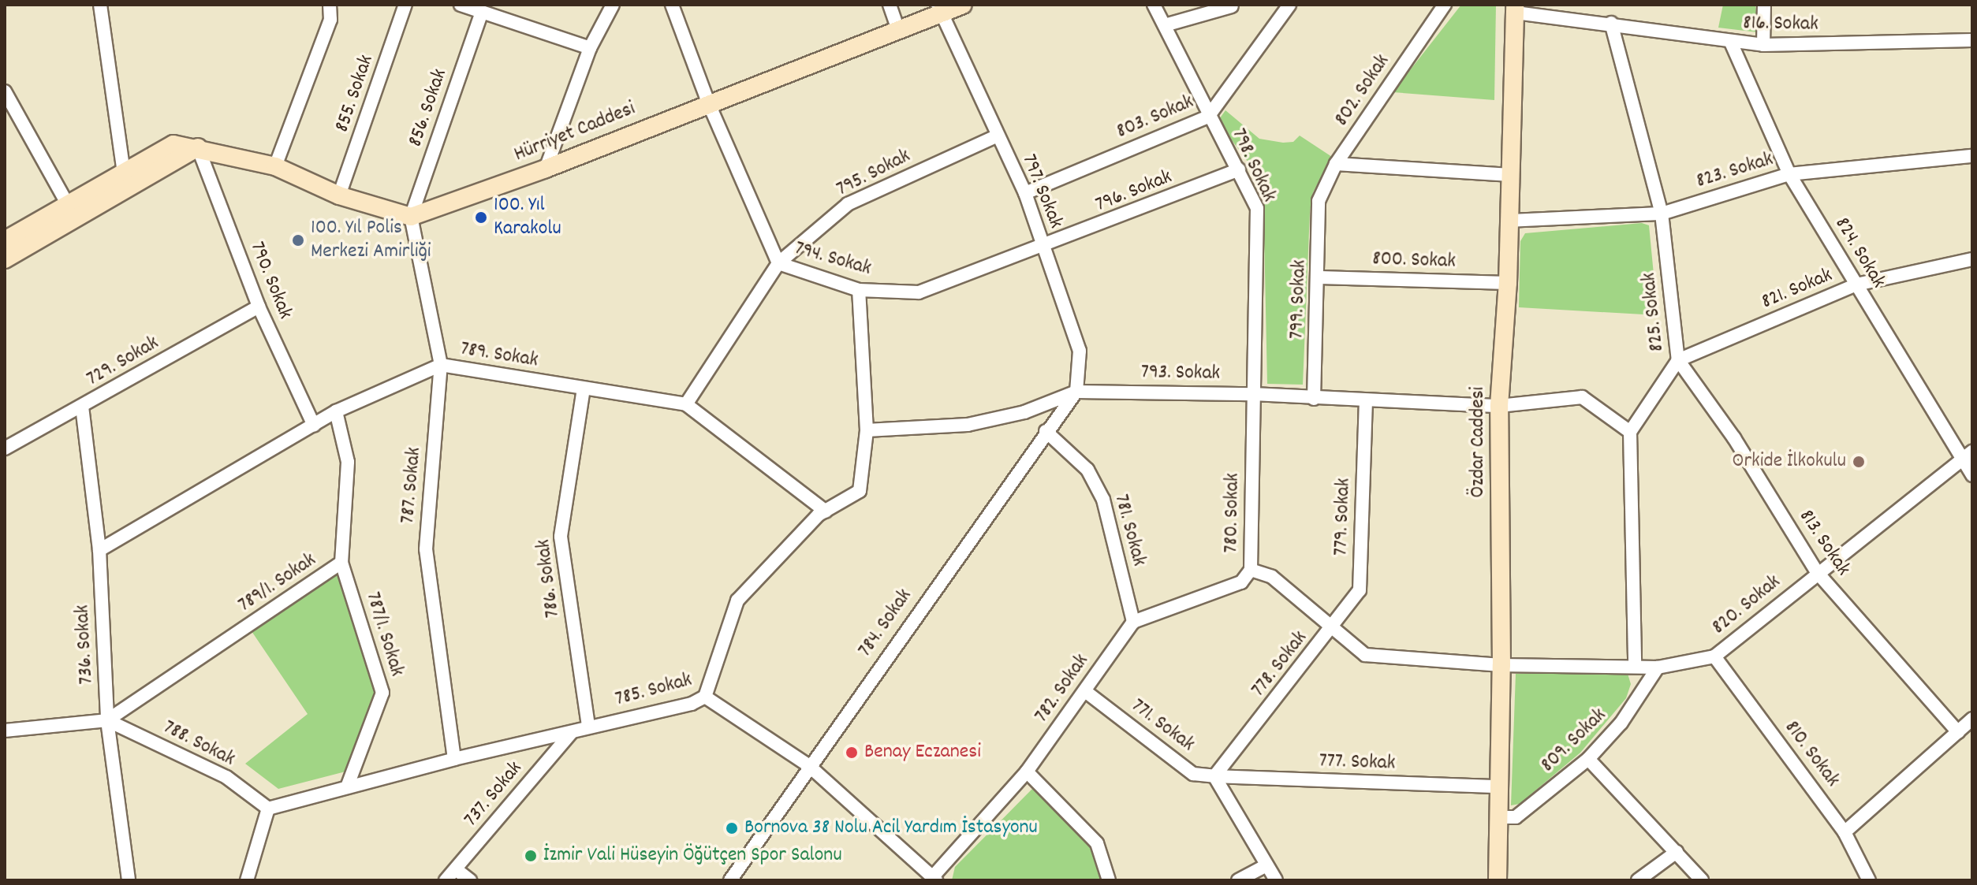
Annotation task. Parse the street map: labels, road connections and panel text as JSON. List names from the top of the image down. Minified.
{"streets":{"main road":["Hürriyet Caddesi","Özdar Caddesi"],"street":["816. Sokak","802. Sokak","855. Sokak","856. Sokak","803. Sokak","798. Sokak","823. Sokak","795. Sokak","797. Sokak","796. Sokak","824. Sokak","794. Sokak","800. Sokak","790. Sokak","821. Sokak","799. Sokak","825. Sokak","789. Sokak","729. Sokak","793. Sokak","787. Sokak","780. Sokak","779. Sokak","781. Sokak","813. Sokak","786. Sokak","789/1. Sokak","820. Sokak","784. Sokak","787/1. Sokak","736. Sokak","778. Sokak","782. Sokak","785. Sokak","771. Sokak","809. Sokak","788. Sokak","810. Sokak","777. Sokak","737. Sokak"]},"crossings":[["816. Sokak","824. Sokak"],["816. Sokak","825. Sokak"],["816. Sokak","Özdar Caddesi"],["802. Sokak","799. Sokak"],["856. Sokak","Hürriyet Caddesi"],["856. Sokak","787. Sokak"],["803. Sokak","798. Sokak"],["803. Sokak","797. Sokak"],["Hürriyet Caddesi","797. Sokak"],["Hürriyet Caddesi","794. Sokak"],["Hürriyet Caddesi","787. Sokak"],["798. Sokak","796. Sokak"],["798. Sokak","793. Sokak"],["798. Sokak","780. Sokak"],["823. Sokak","824. Sokak"],["823. Sokak","825. Sokak"],["823. Sokak","Özdar Caddesi"],["795. Sokak","797. Sokak"],["795. Sokak","794. Sokak"],["795. Sokak","789. Sokak"],["797. Sokak","796. Sokak"],["797. Sokak","794. Sokak"],["797. Sokak","793. Sokak"],["797. Sokak","784. Sokak"],["796. Sokak","794. Sokak"],["824. Sokak","821. Sokak"],["824. Sokak","820. Sokak"],["794. Sokak","785. Sokak"],["800. Sokak","799. Sokak"],["800. Sokak","Özdar Caddesi"],["790. Sokak","789. Sokak"],["790. Sokak","729. Sokak"],["821. Sokak","825. Sokak"],["821. Sokak","813. Sokak"],["799. Sokak","793. Sokak"],["825. Sokak","793. Sokak"],["825. Sokak","813. Sokak"],["789. Sokak","787. Sokak"],["789. Sokak","786. Sokak"],["789. Sokak","789/1. Sokak"],["789. Sokak","736. Sokak"],["789. Sokak","785. Sokak"],["729. Sokak","736. Sokak"],["793. Sokak","Özdar Caddesi"],["793. Sokak","780. Sokak"],["793. Sokak","779. Sokak"],["793. Sokak","784. Sokak"],["793. Sokak","785. Sokak"],["Özdar Caddesi","820. Sokak"],["Özdar Caddesi","778. Sokak"],["Özdar Caddesi","809. Sokak"],["Özdar Caddesi","777. Sokak"],["787. Sokak","785. Sokak"],["780. Sokak","779. Sokak"],["780. Sokak","778. Sokak"],["779. Sokak","778. Sokak"],["781. Sokak","784. Sokak"],["781. Sokak","782. Sokak"],["813. Sokak","820. Sokak"],["786. Sokak","785. Sokak"],["789/1. Sokak","787/1. Sokak"],["789/1. Sokak","736. Sokak"],["789/1. Sokak","788. Sokak"],["820. Sokak","778. Sokak"],["820. Sokak","809. Sokak"],["820. Sokak","810. Sokak"],["787/1. Sokak","785. Sokak"],["736. Sokak","788. Sokak"],["778. Sokak","771. Sokak"],["778. Sokak","777. Sokak"],["782. Sokak","771. Sokak"],["785. Sokak","788. Sokak"],["785. Sokak","737. Sokak"],["771. Sokak","777. Sokak"]],"places":["100. Yıl Karakolu","100. Yıl Polis Merkezi Amirliği","Orkide İlkokulu","Benay Eczanesi","Bornova 38 Nolu Acil Yardım İstasyonu","İzmir Vali Hüseyin Öğütçen Spor Salonu"]}
